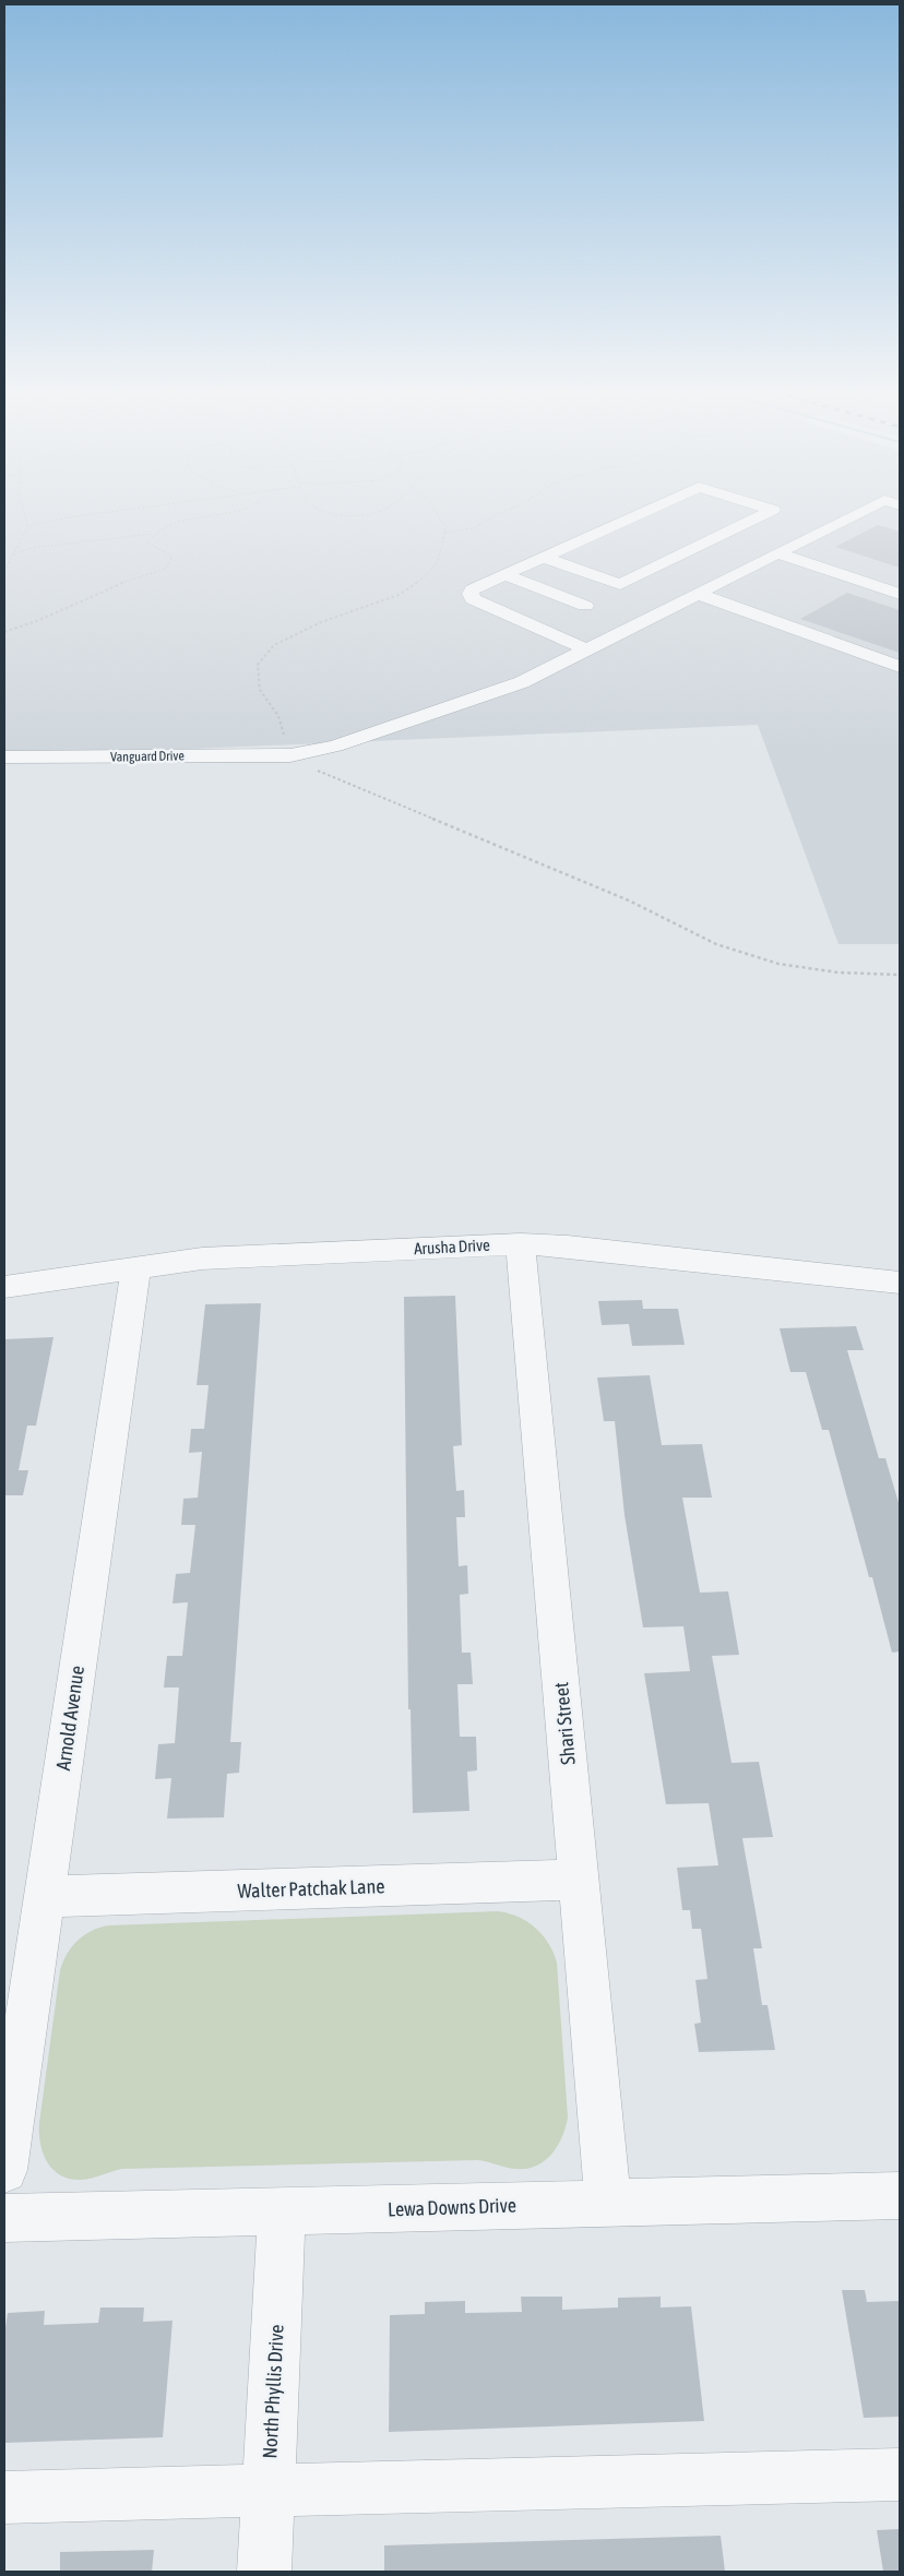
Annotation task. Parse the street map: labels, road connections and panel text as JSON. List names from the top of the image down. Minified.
{"streets":{"street":["Vanguard Drive","Arusha Drive","Arnold Avenue","Shari Street","Walter Patchak Lane","Lewa Downs Drive","North Phyllis Drive"]},"crossings":[["Arusha Drive","Arnold Avenue"],["Arusha Drive","Shari Street"],["Arnold Avenue","Walter Patchak Lane"],["Shari Street","Walter Patchak Lane"],["Shari Street","Lewa Downs Drive"],["Lewa Downs Drive","North Phyllis Drive"]]}
